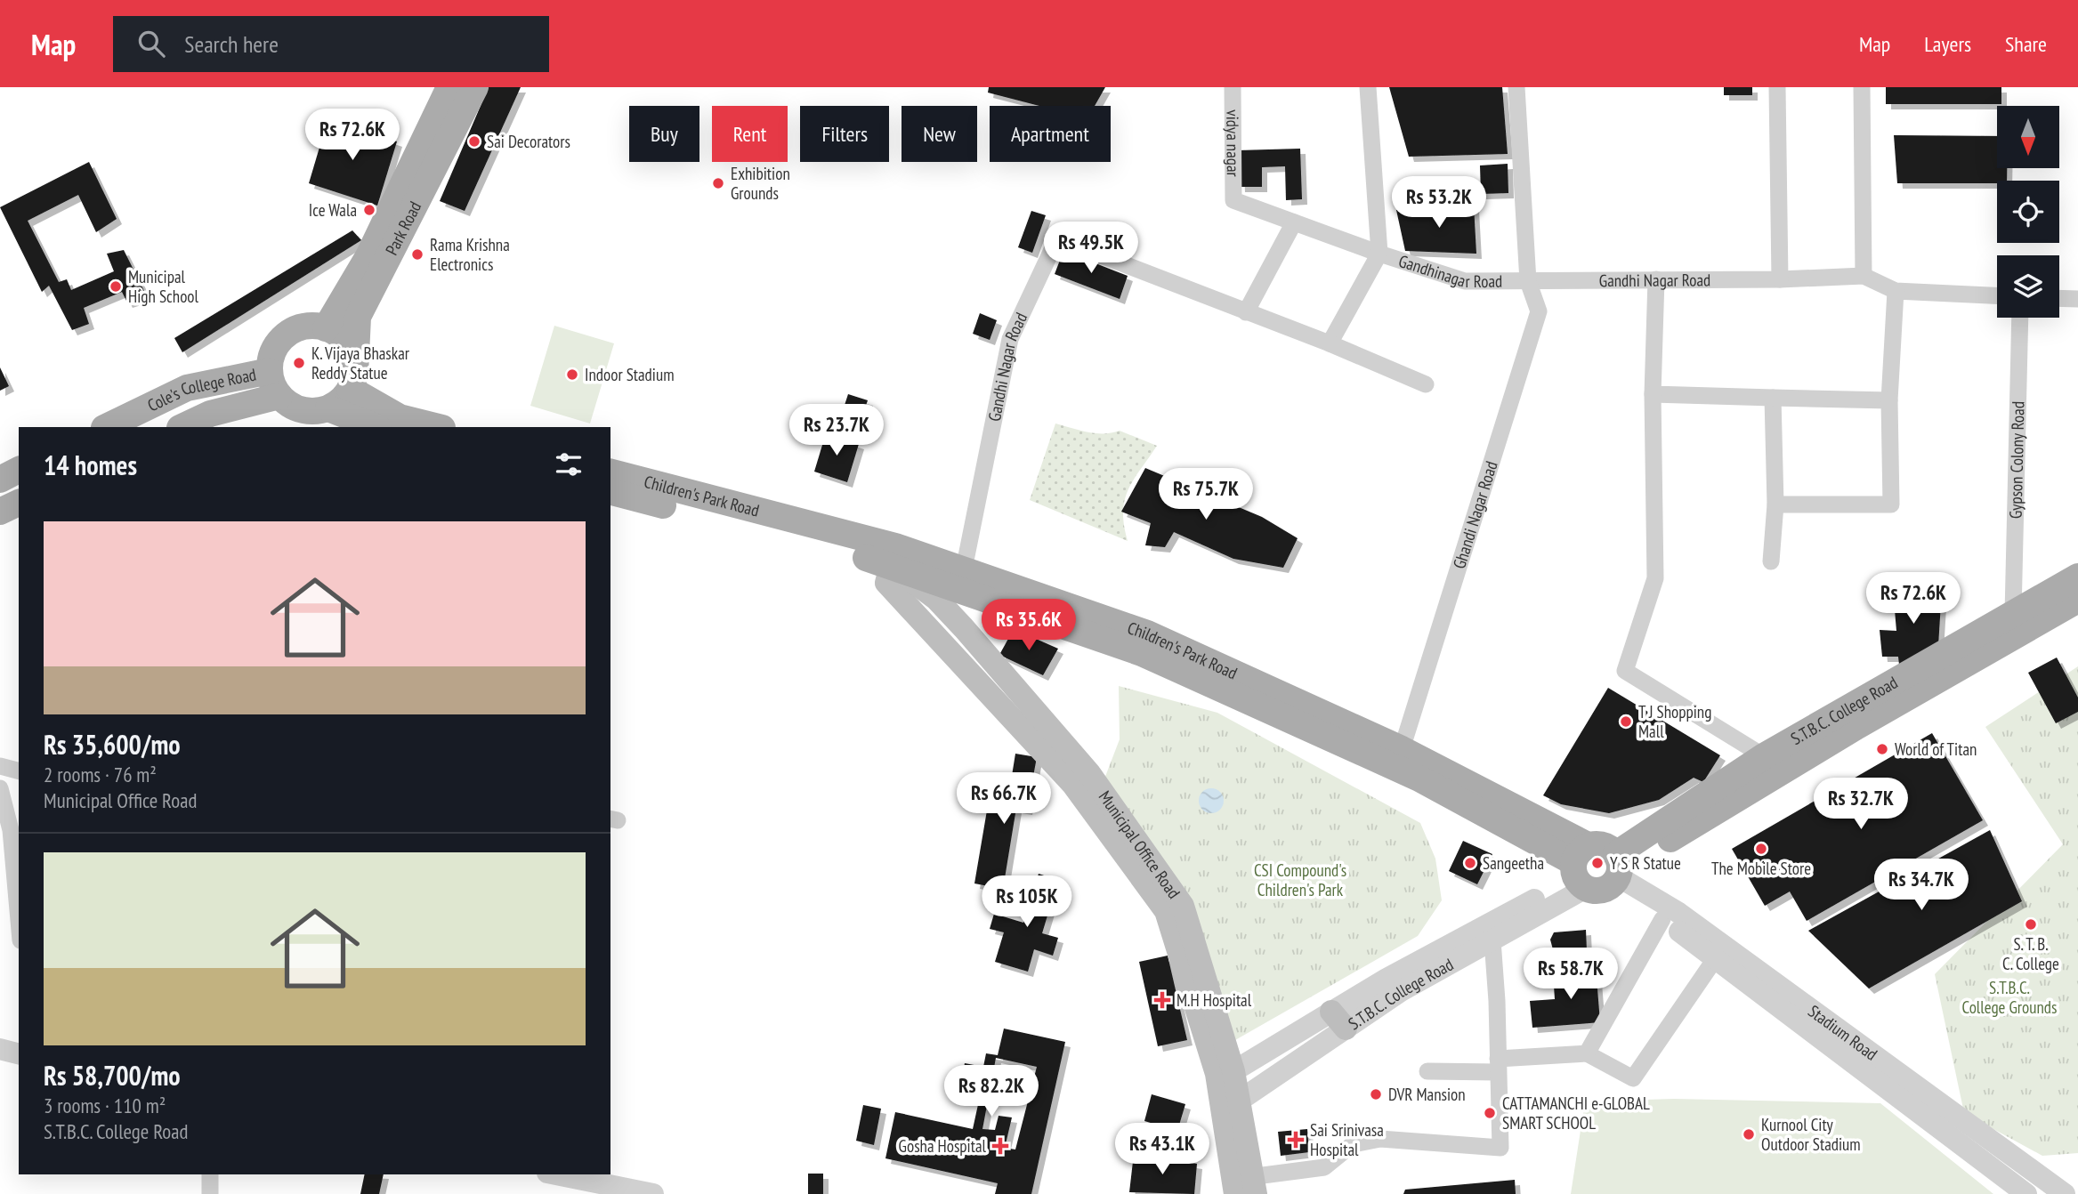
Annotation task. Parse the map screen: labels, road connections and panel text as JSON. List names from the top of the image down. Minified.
{"streets":{"main road":["Park Road","Cole's College Road","Children's Park Road","S.T.B.C. College Road","Municipal Office Road"],"street":["vidya nagar","Gandhinagar Road","Gandhi Nagar Road","Gypson Colony Road","Ghandi Nagar Road","Stadium Road"]},"crossings":[["vidya nagar","Gandhinagar Road"],["Park Road","Cole's College Road"],["Gandhinagar Road","Gandhi Nagar Road"],["Gandhinagar Road","Ghandi Nagar Road"],["Gandhi Nagar Road","Children's Park Road"],["Gandhi Nagar Road","Ghandi Nagar Road"],["Gypson Colony Road","S.T.B.C. College Road"],["Children's Park Road","Ghandi Nagar Road"],["Children's Park Road","S.T.B.C. College Road"],["Children's Park Road","Municipal Office Road"],["Children's Park Road","Stadium Road"],["S.T.B.C. College Road","Municipal Office Road"],["S.T.B.C. College Road","Stadium Road"]],"parks":["CSI Compound's Children's Park","S.T.B.C. College Grounds"],"places":{"other":["Sai Decorators","Exhibition Grounds","Ice Wala","Rama Krishna Electronics","Municipal High School","K. Vijaya Bhaskar Reddy Statue","Indoor Stadium","T J Shopping Mall","World of Titan","The Mobile Store","Sangeetha","Y S R Statue","S. T. B. C. College","DVR Mansion","CATTAMANCHI e-GLOBAL SMART SCHOOL","Kurnool City Outdoor Stadium"],"health":["M.H Hospital","Sai Srinivasa Hospital","Gosha Hospital"]},"north":"bottom","page":{"header":"Map","search":"Search here","nav":["Map","Layers","Share"],"chip":["Buy","Rent","Filters","New","Apartment"],"price":["Rs 72.6K","Rs 53.2K","Rs 49.5K","Rs 23.7K","Rs 75.7K","Rs 72.6K","Rs 35.6K","Rs 66.7K","Rs 32.7K","Rs 34.7K","Rs 105K","Rs 58.7K","Rs 82.2K","Rs 43.1K"],"heading":"14 homes","list":[{"name":"Rs 35,600/mo","note":"2 rooms · 76 m² · Municipal Office Road"},{"name":"Rs 58,700/mo","note":"3 rooms · 110 m² · S.T.B.C. College Road"}]}}
